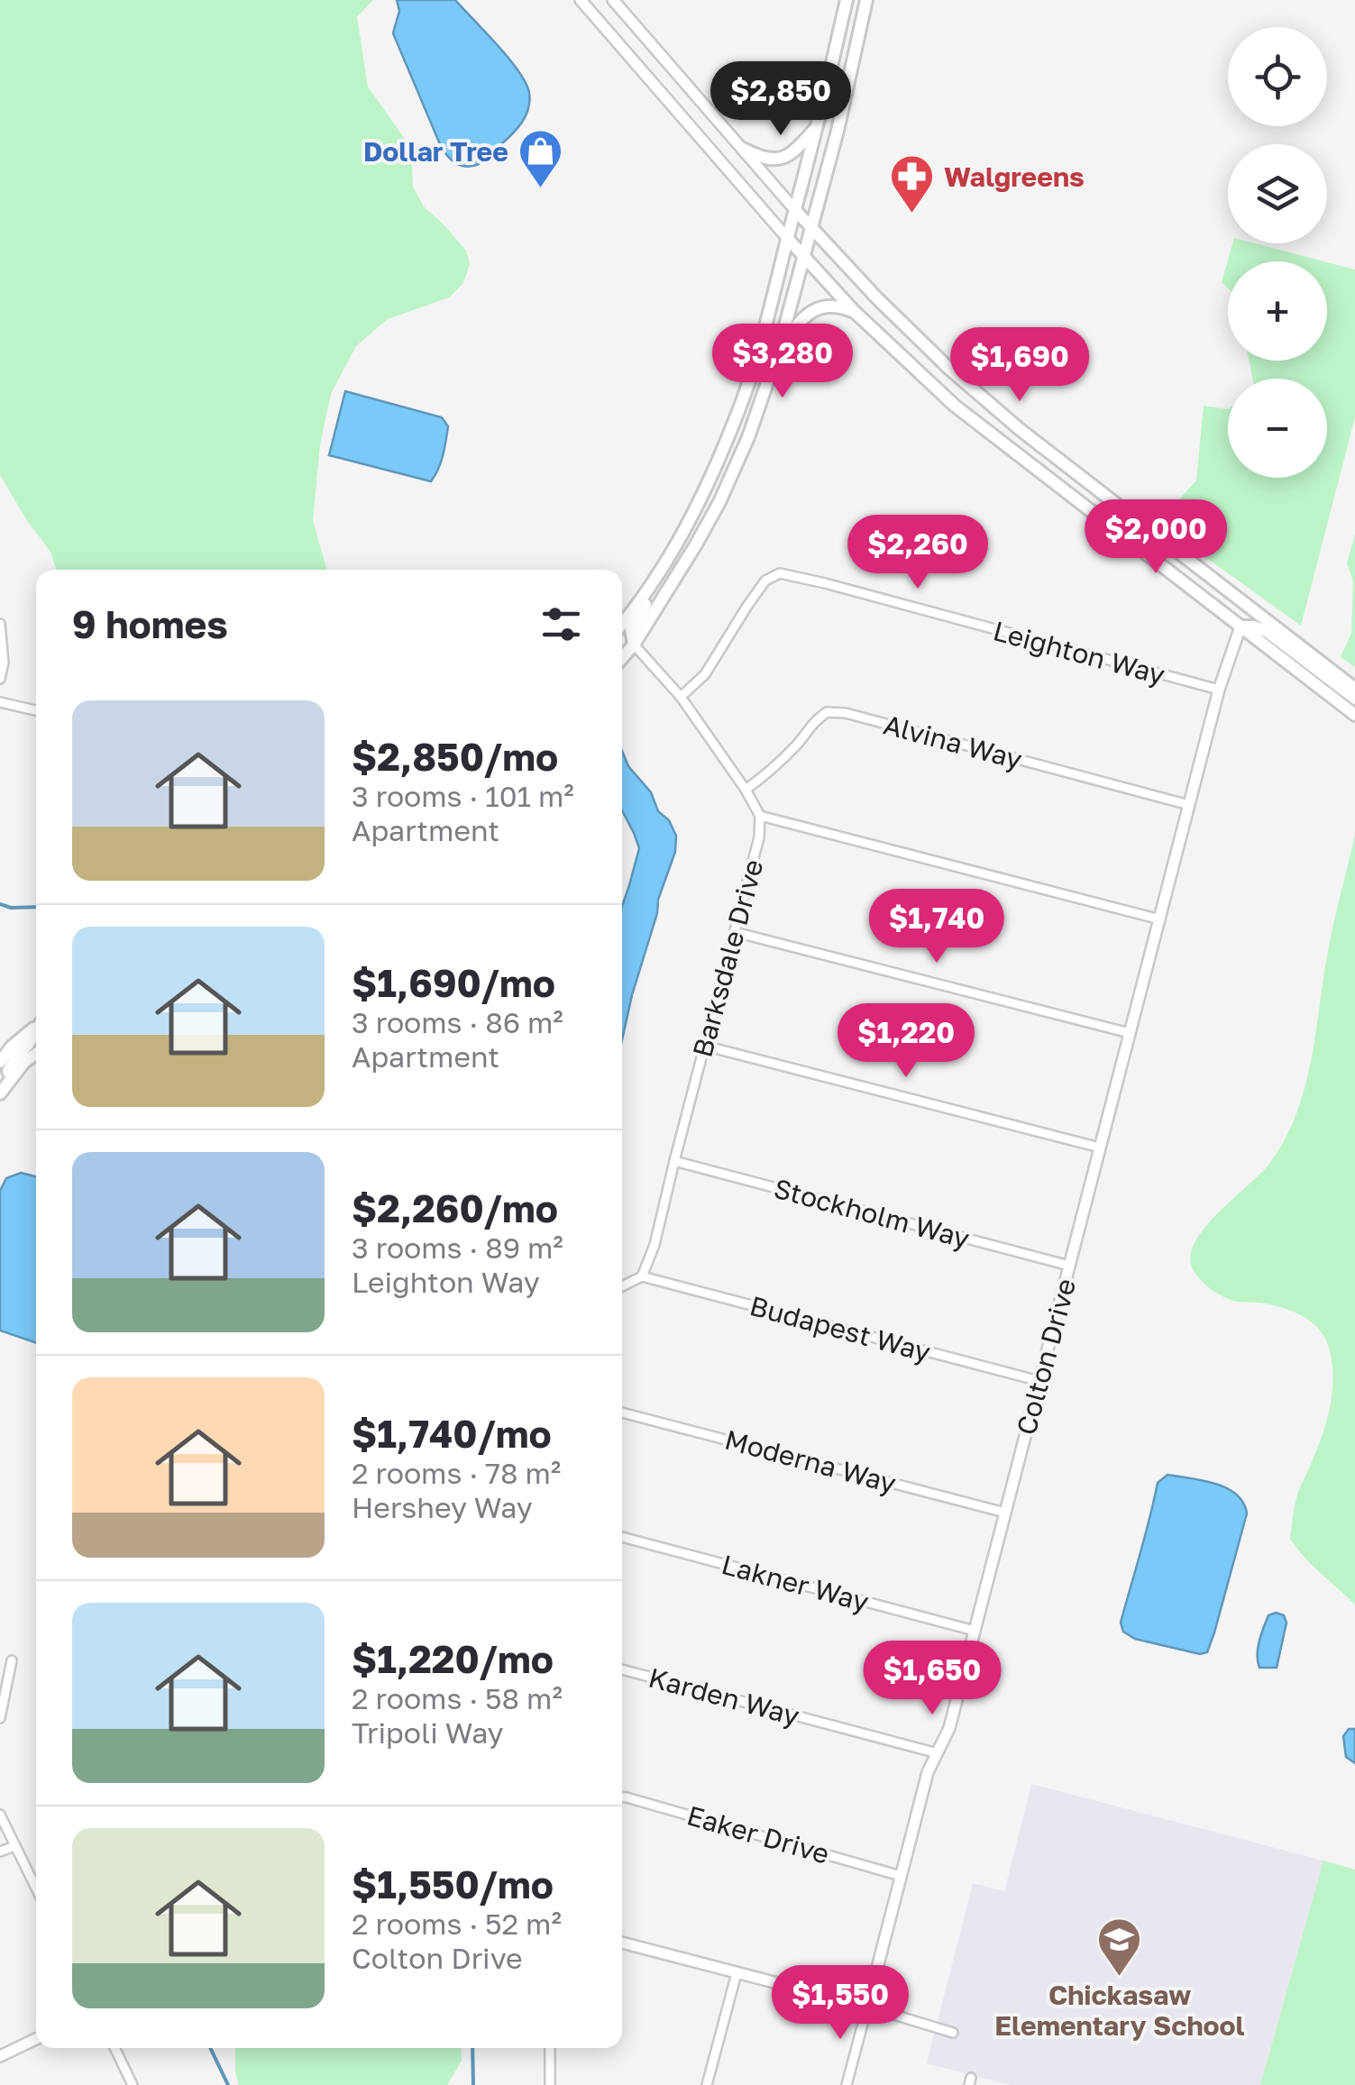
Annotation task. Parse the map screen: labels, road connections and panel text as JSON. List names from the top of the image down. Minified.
{"streets":{"street":["Leighton Way","Alvina Way","Barksdale Drive","Stockholm Way","Budapest Way","Colton Drive","Moderna Way","Lakner Way","Karden Way","Eaker Drive"]},"crossings":[["Leighton Way","Colton Drive"],["Alvina Way","Colton Drive"],["Barksdale Drive","Stockholm Way"],["Barksdale Drive","Budapest Way"],["Stockholm Way","Colton Drive"],["Budapest Way","Colton Drive"],["Colton Drive","Moderna Way"],["Colton Drive","Lakner Way"],["Colton Drive","Karden Way"],["Colton Drive","Eaker Drive"]],"places":{"shop":["Dollar Tree"],"pharmacy":["Walgreens"],"school or university":["Chickasaw Elementary School"]},"page":{"map_buttons":["+","−"],"price":["$2,850","$3,280","$1,690","$2,000","$2,260","$1,740","$1,220","$1,650","$1,550"],"heading":"9 homes","list":[{"name":"$2,850/mo","note":"3 rooms · 101 m² · Apartment"},{"name":"$1,690/mo","note":"3 rooms · 86 m² · Apartment"},{"name":"$2,260/mo","note":"3 rooms · 89 m² · Leighton Way"},{"name":"$1,740/mo","note":"2 rooms · 78 m² · Hershey Way"},{"name":"$1,220/mo","note":"2 rooms · 58 m² · Tripoli Way"},{"name":"$1,550/mo","note":"2 rooms · 52 m² · Colton Drive"}]}}
